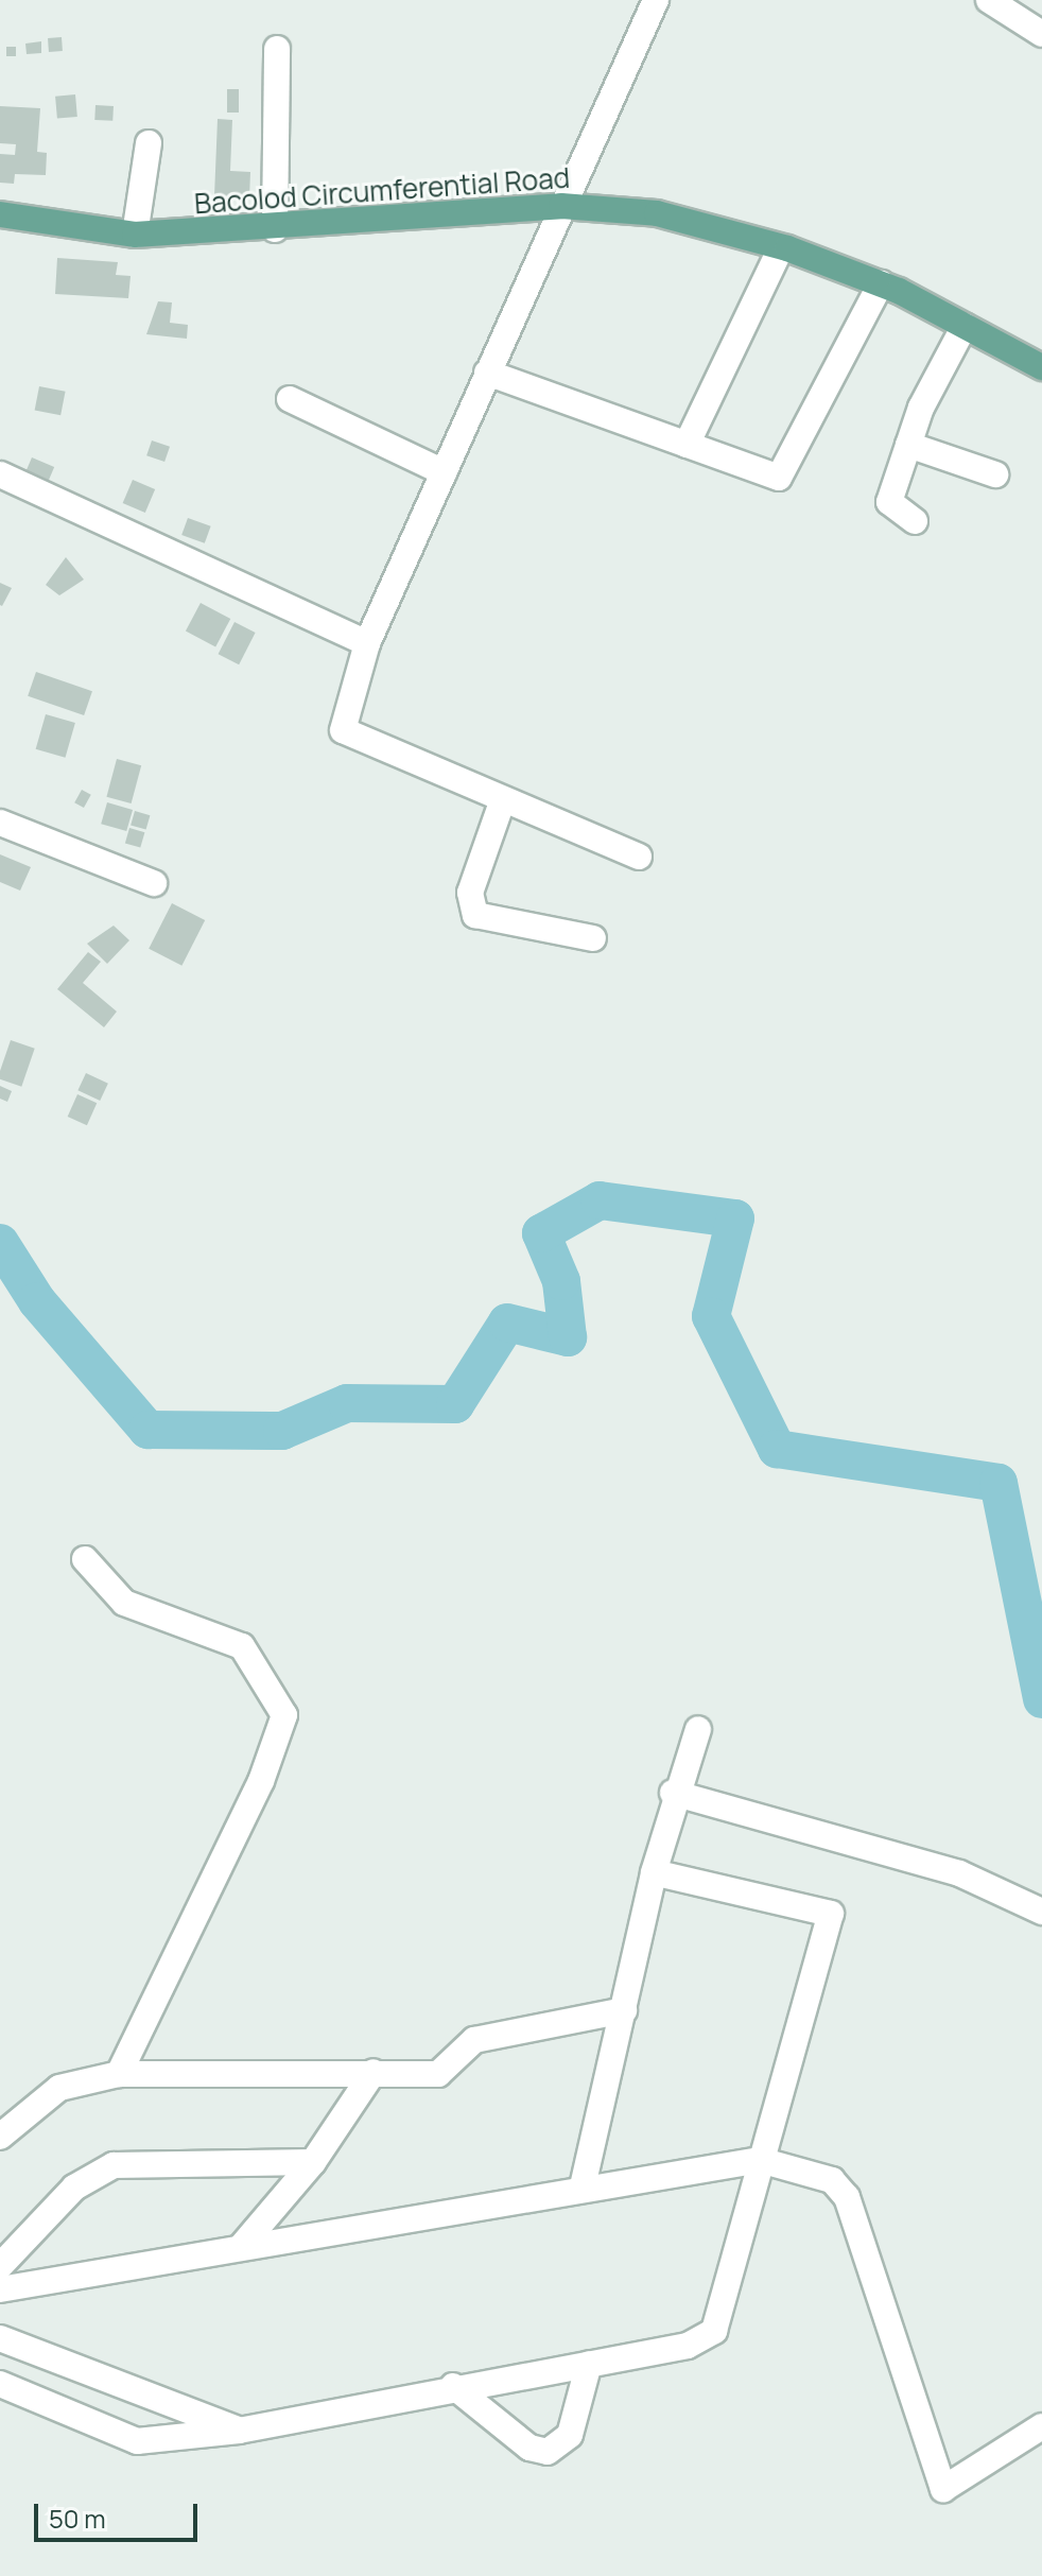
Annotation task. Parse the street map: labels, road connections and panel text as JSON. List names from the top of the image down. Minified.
{"streets":{"main road":["Bacolod Circumferential Road"]},"scale_bar":"50 m"}
